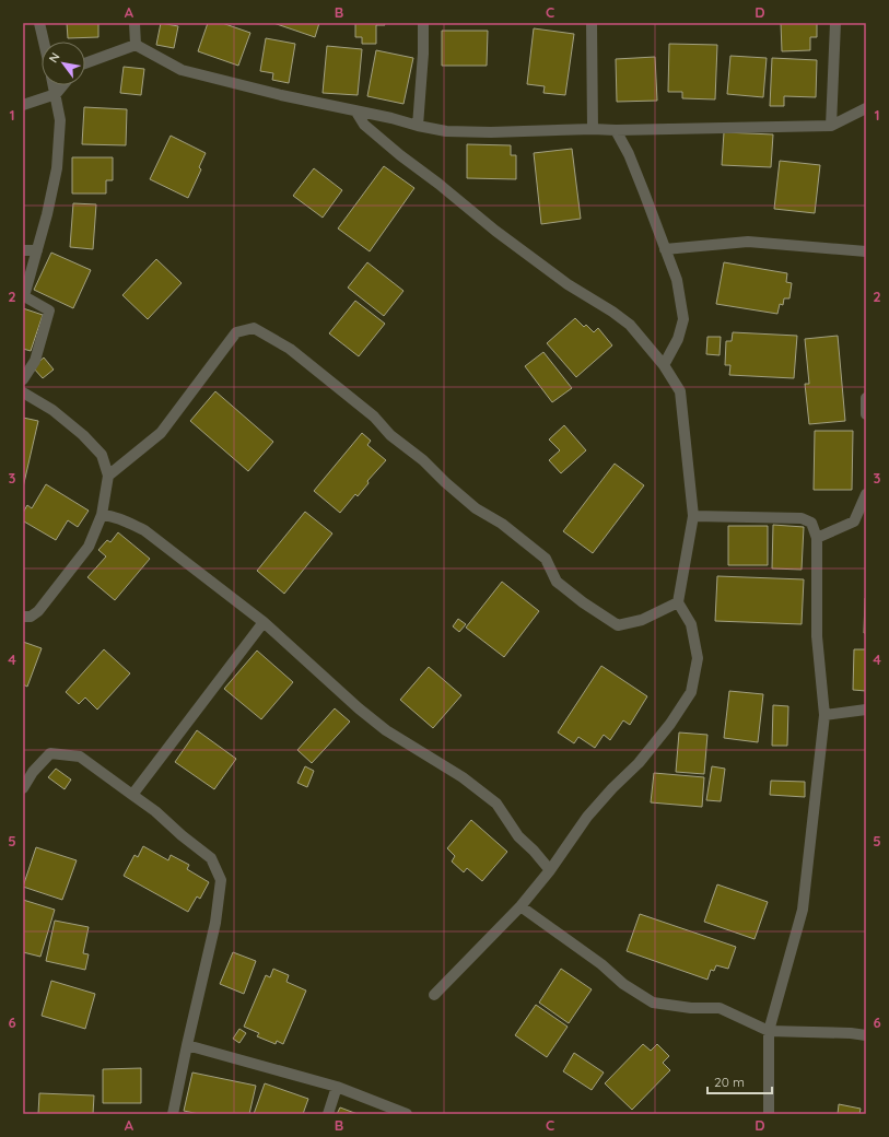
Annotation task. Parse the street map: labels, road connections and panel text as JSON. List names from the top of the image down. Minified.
{"scale_bar":"20 m","north":"top left","grid":{"columns":["A","B","C","D"],"rows":["1","2","3","4","5","6"]}}
